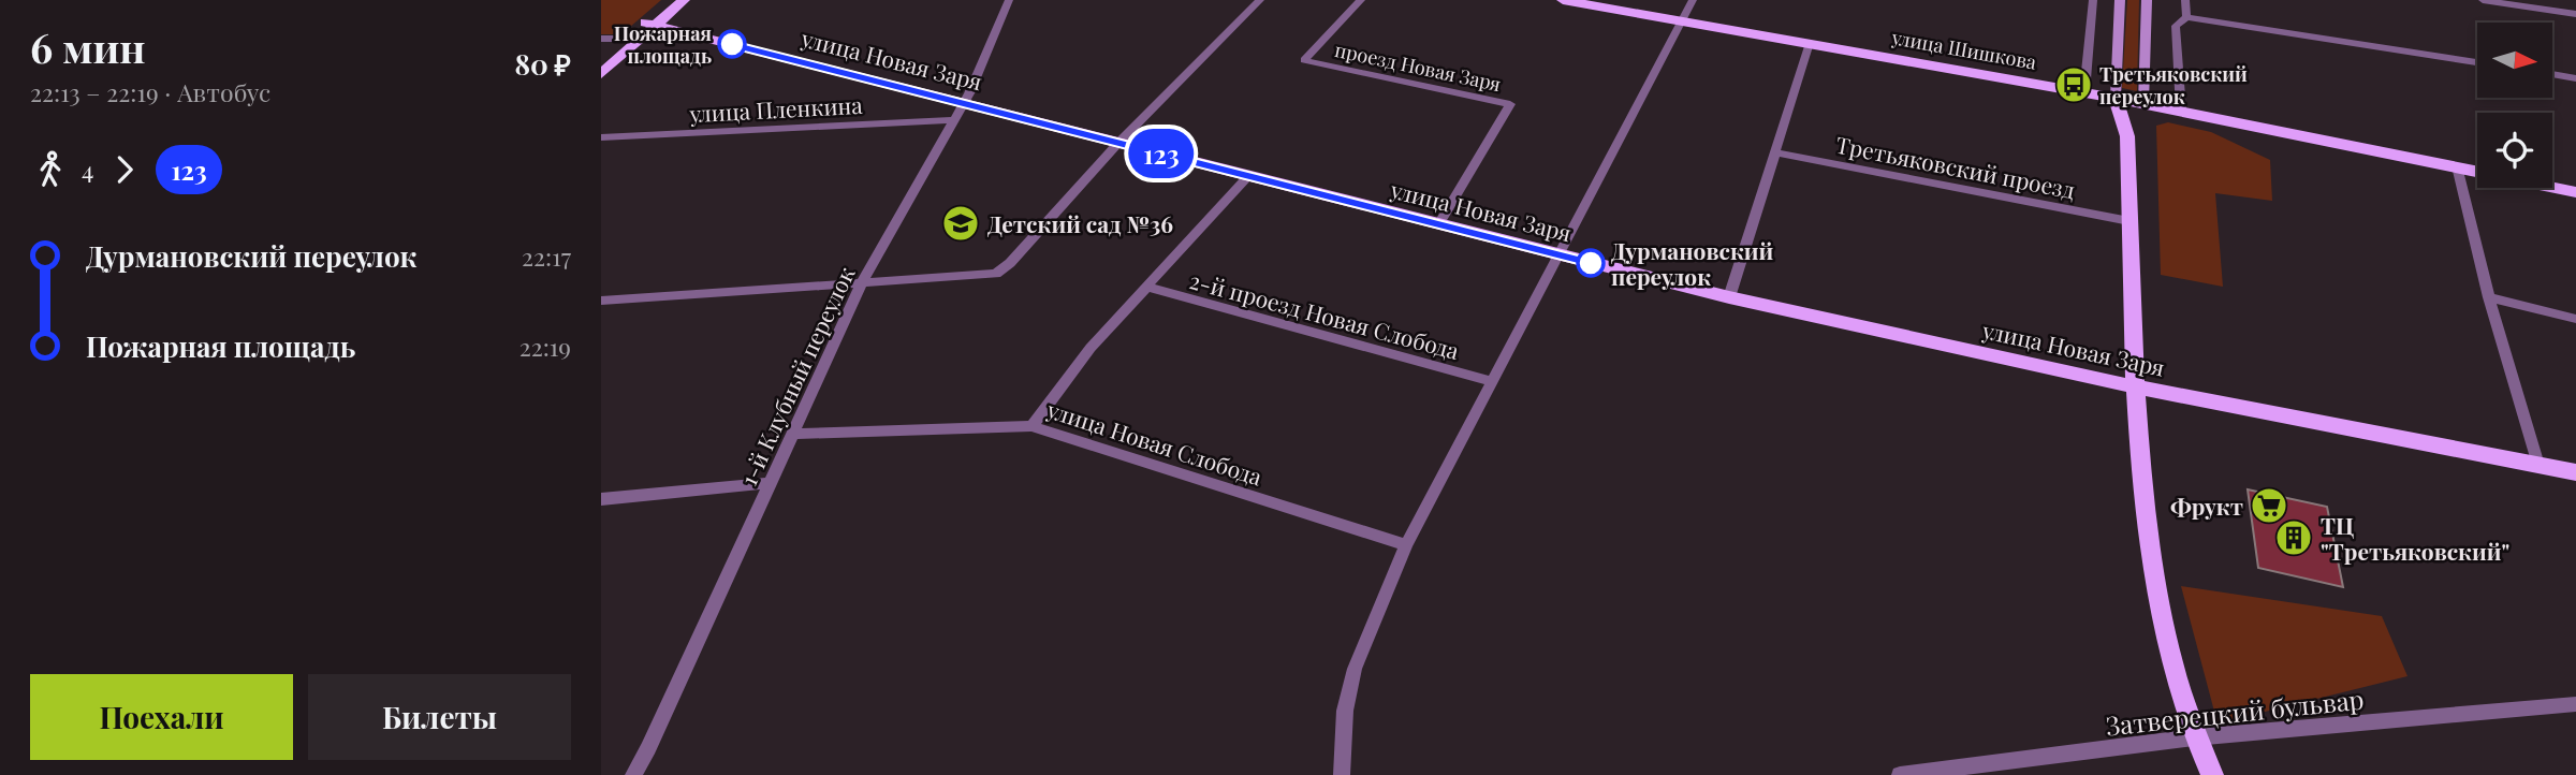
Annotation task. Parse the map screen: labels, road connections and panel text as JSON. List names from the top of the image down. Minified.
{"streets":{"main road":["улица Шишкова","улица Новая Заря"],"street":["проезд Новая Заря","улица Пленкина","Третьяковский проезд","2-й проезд Новая Слобода","1-й Клубный переулок","улица Новая Слобода","Затверецкий бульвар"]},"crossings":[["улица Новая Заря","проезд Новая Заря"],["улица Новая Заря","1-й Клубный переулок"],["улица Пленкина","1-й Клубный переулок"],["1-й Клубный переулок","улица Новая Слобода"]],"places":{"other":["Пожарная площадь","Дурмановский переулок"],"bus stop":["Третьяковский переулок"],"school or university":["Детский сад №36"],"supermarket":["Фрукт"],"building":["ТЦ \"Третьяковский\""]},"lines":["bus line 123"],"north":"right","page":{"heading":["6 мин","22:13 – 22:19 · Автобус","80 ₽"],"on_map":"123","legs":["4","123"],"list":[{"name":"Дурмановский переулок","value":"22:17"},{"name":"Пожарная площадь","value":"22:19"}],"buttons":["Поехали","Билеты"]}}
